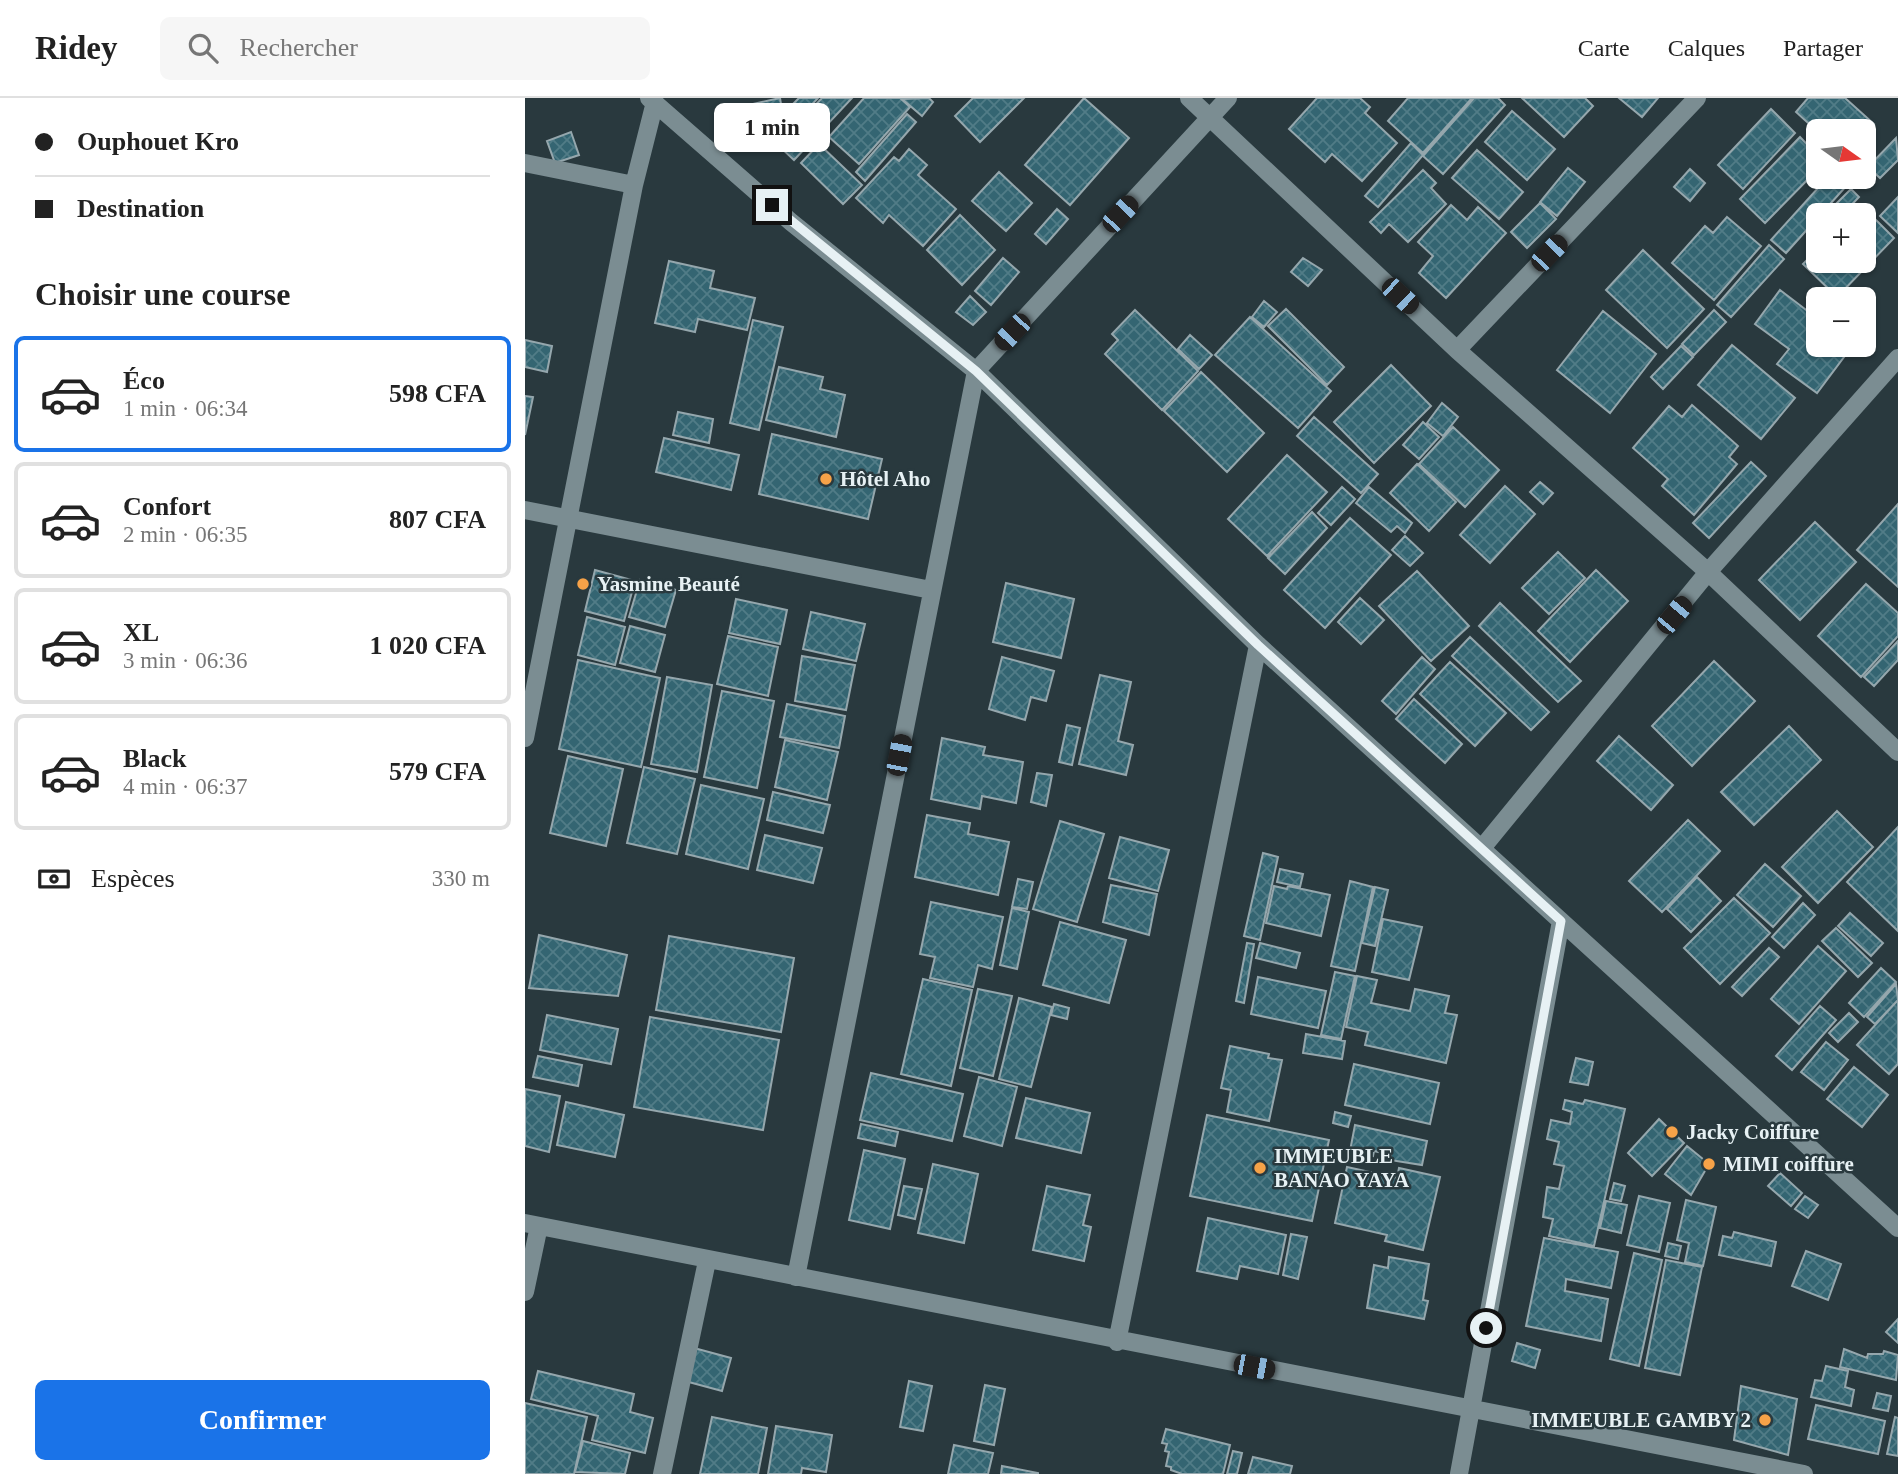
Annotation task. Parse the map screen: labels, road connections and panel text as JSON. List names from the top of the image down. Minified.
{"places":["Hôtel Aho","Yasmine Beauté","Jacky Coiffure","MIMI coiffure","IMMEUBLE BANAO YAYA","IMMEUBLE GAMBY 2"],"north":"right","page":{"header":"Ridey","search":"Rechercher","nav":["Carte","Calques","Partager"],"banner":["Ouphouet Kro","Destination"],"bubble":"1 min","map_buttons":["+","−"],"heading":"Choisir une course","list":[{"name":"Éco","note":"1 min · 06:34","value":"598 CFA"},{"name":"Confort","note":"2 min · 06:35","value":"807 CFA"},{"name":"XL","note":"3 min · 06:36","value":"1 020 CFA"},{"name":"Black","note":"4 min · 06:37","value":"579 CFA"}],"pay":["Espèces","330 m"],"buttons":"Confirmer"}}
